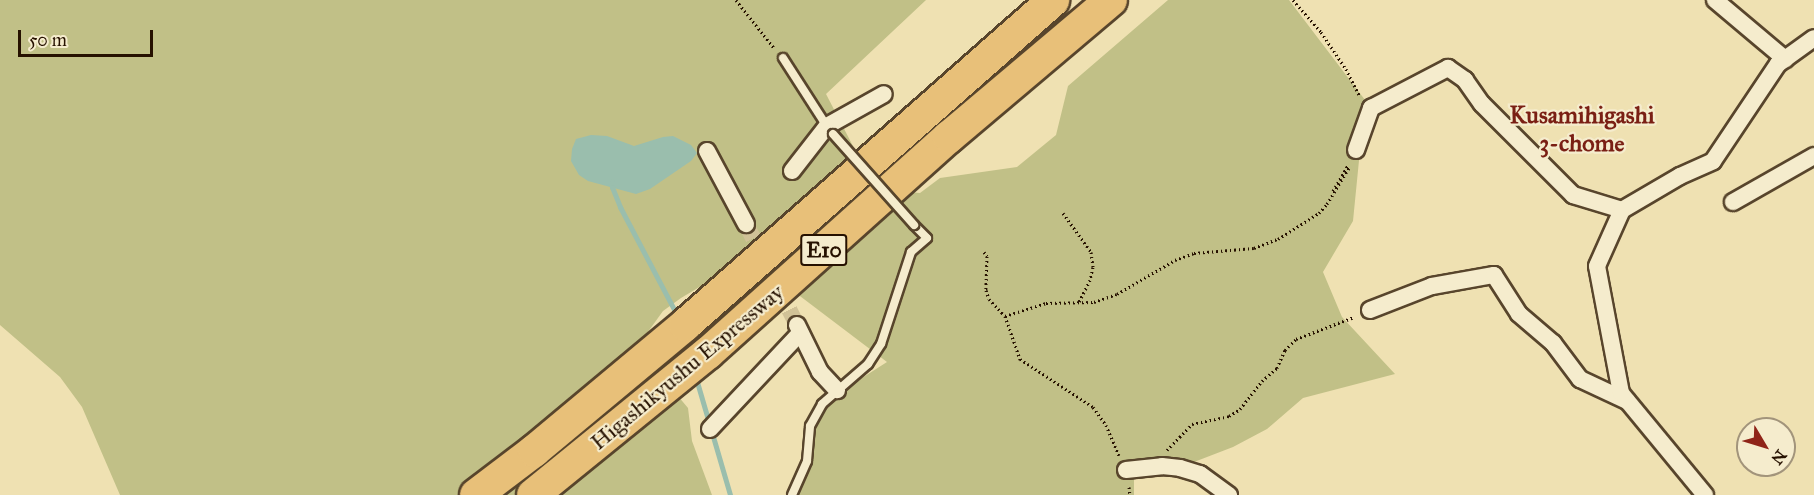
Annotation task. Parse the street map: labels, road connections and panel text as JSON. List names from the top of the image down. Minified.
{"streets":{"highway":["E10","Higashikyushu Expressway"]},"districts":["Kusamihigashi 3-chome"],"scale_bar":"50 m","north":"bottom right"}
